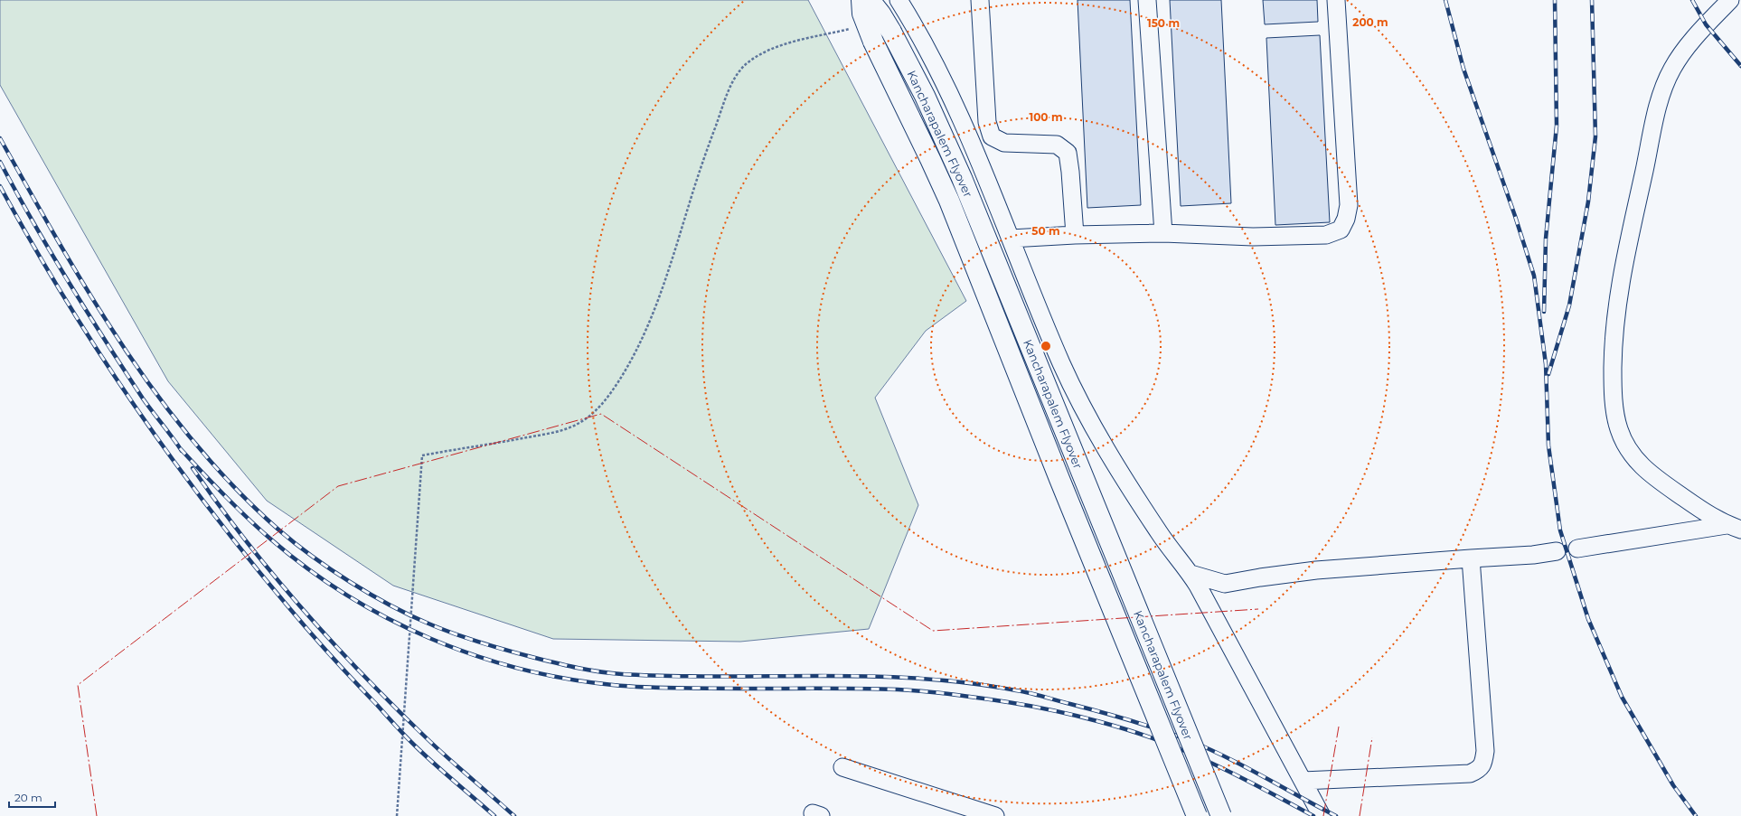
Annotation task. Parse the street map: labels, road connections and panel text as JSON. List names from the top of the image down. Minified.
{"streets":{"main road":["Kancharapalem Flyover"]},"scale_bar":"20 m","rings":["200 m","150 m","100 m","50 m"]}
